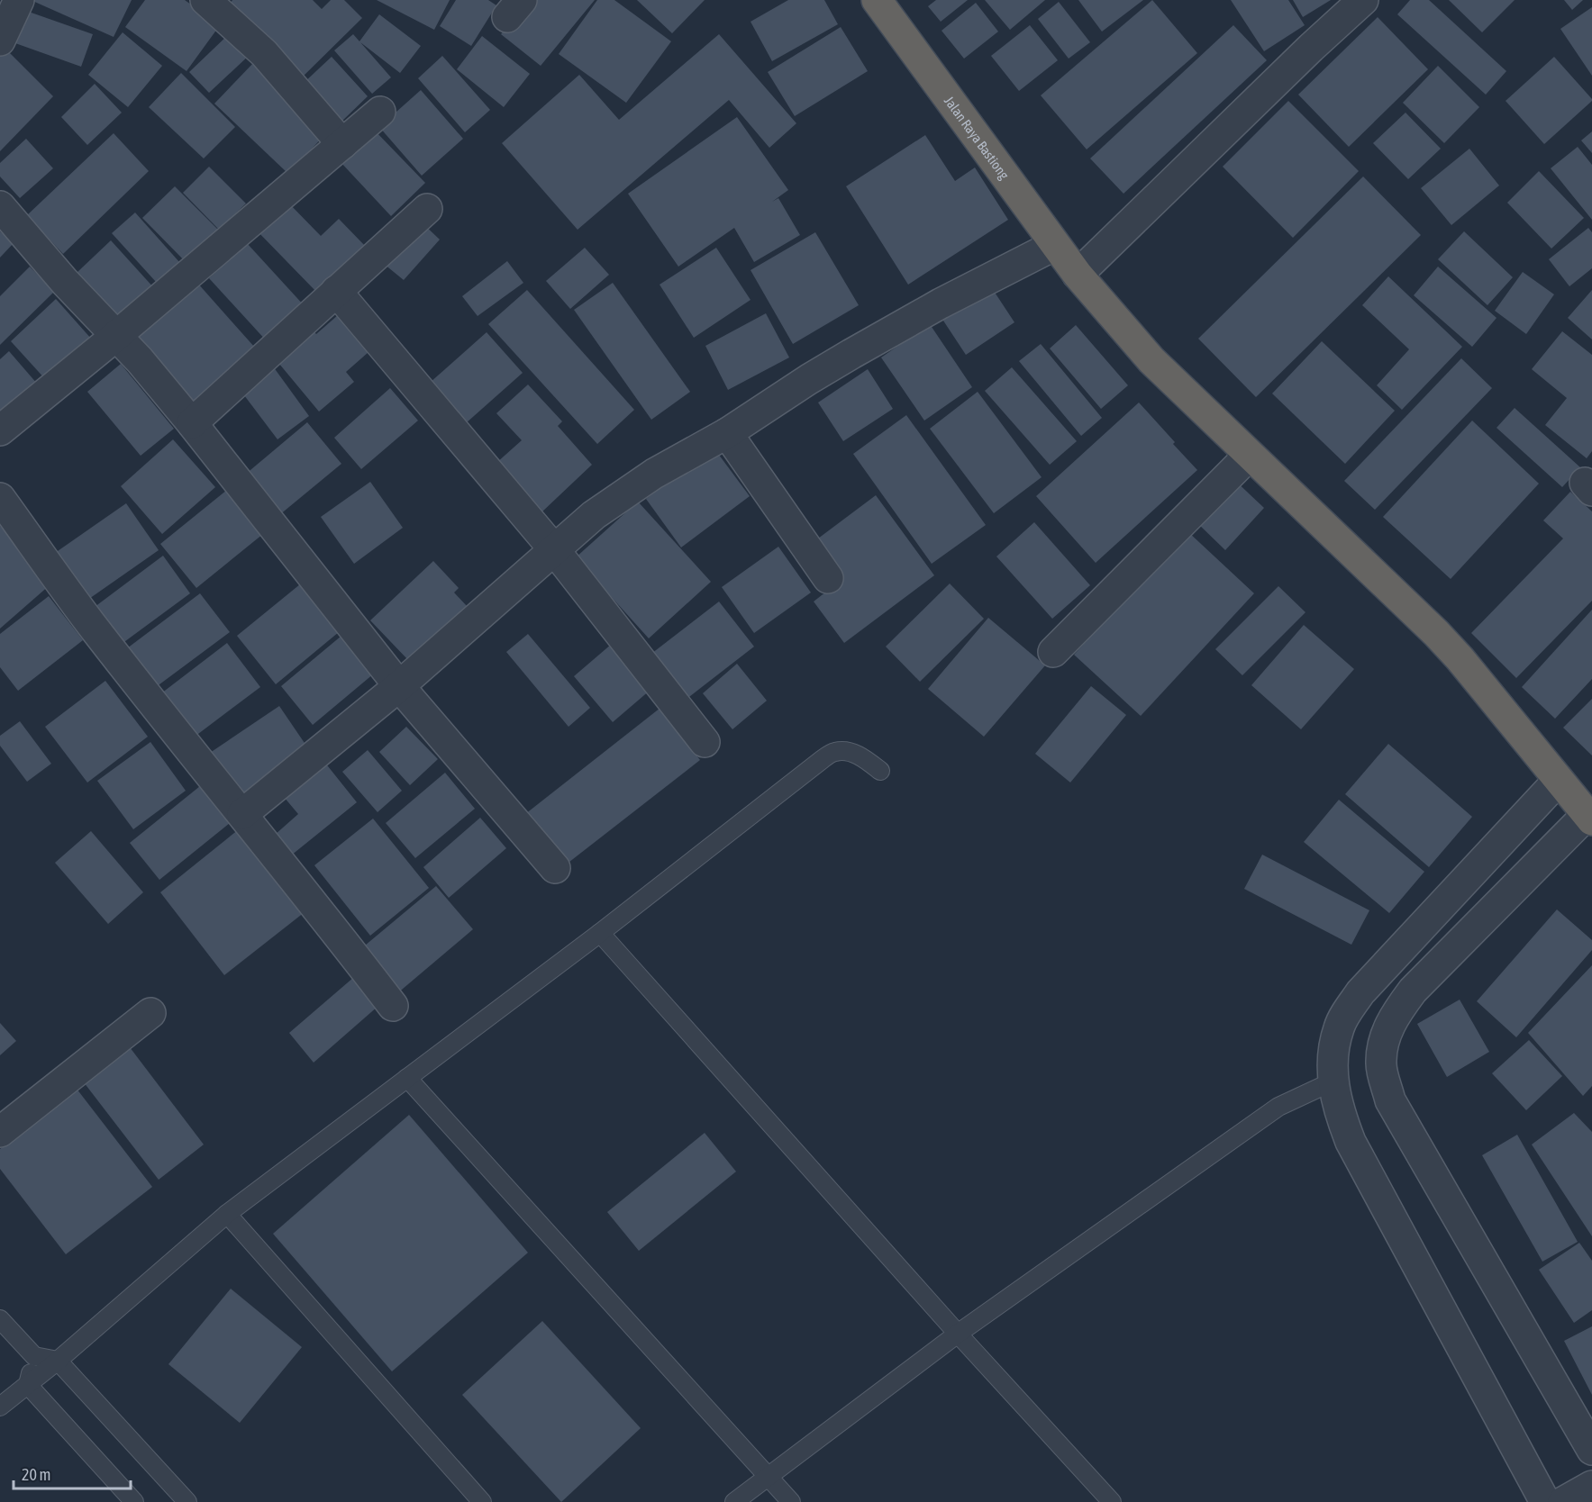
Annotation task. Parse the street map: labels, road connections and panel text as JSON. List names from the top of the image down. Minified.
{"streets":{"highway":["Jalan Raya Bastiong"]},"scale_bar":"20 m"}
